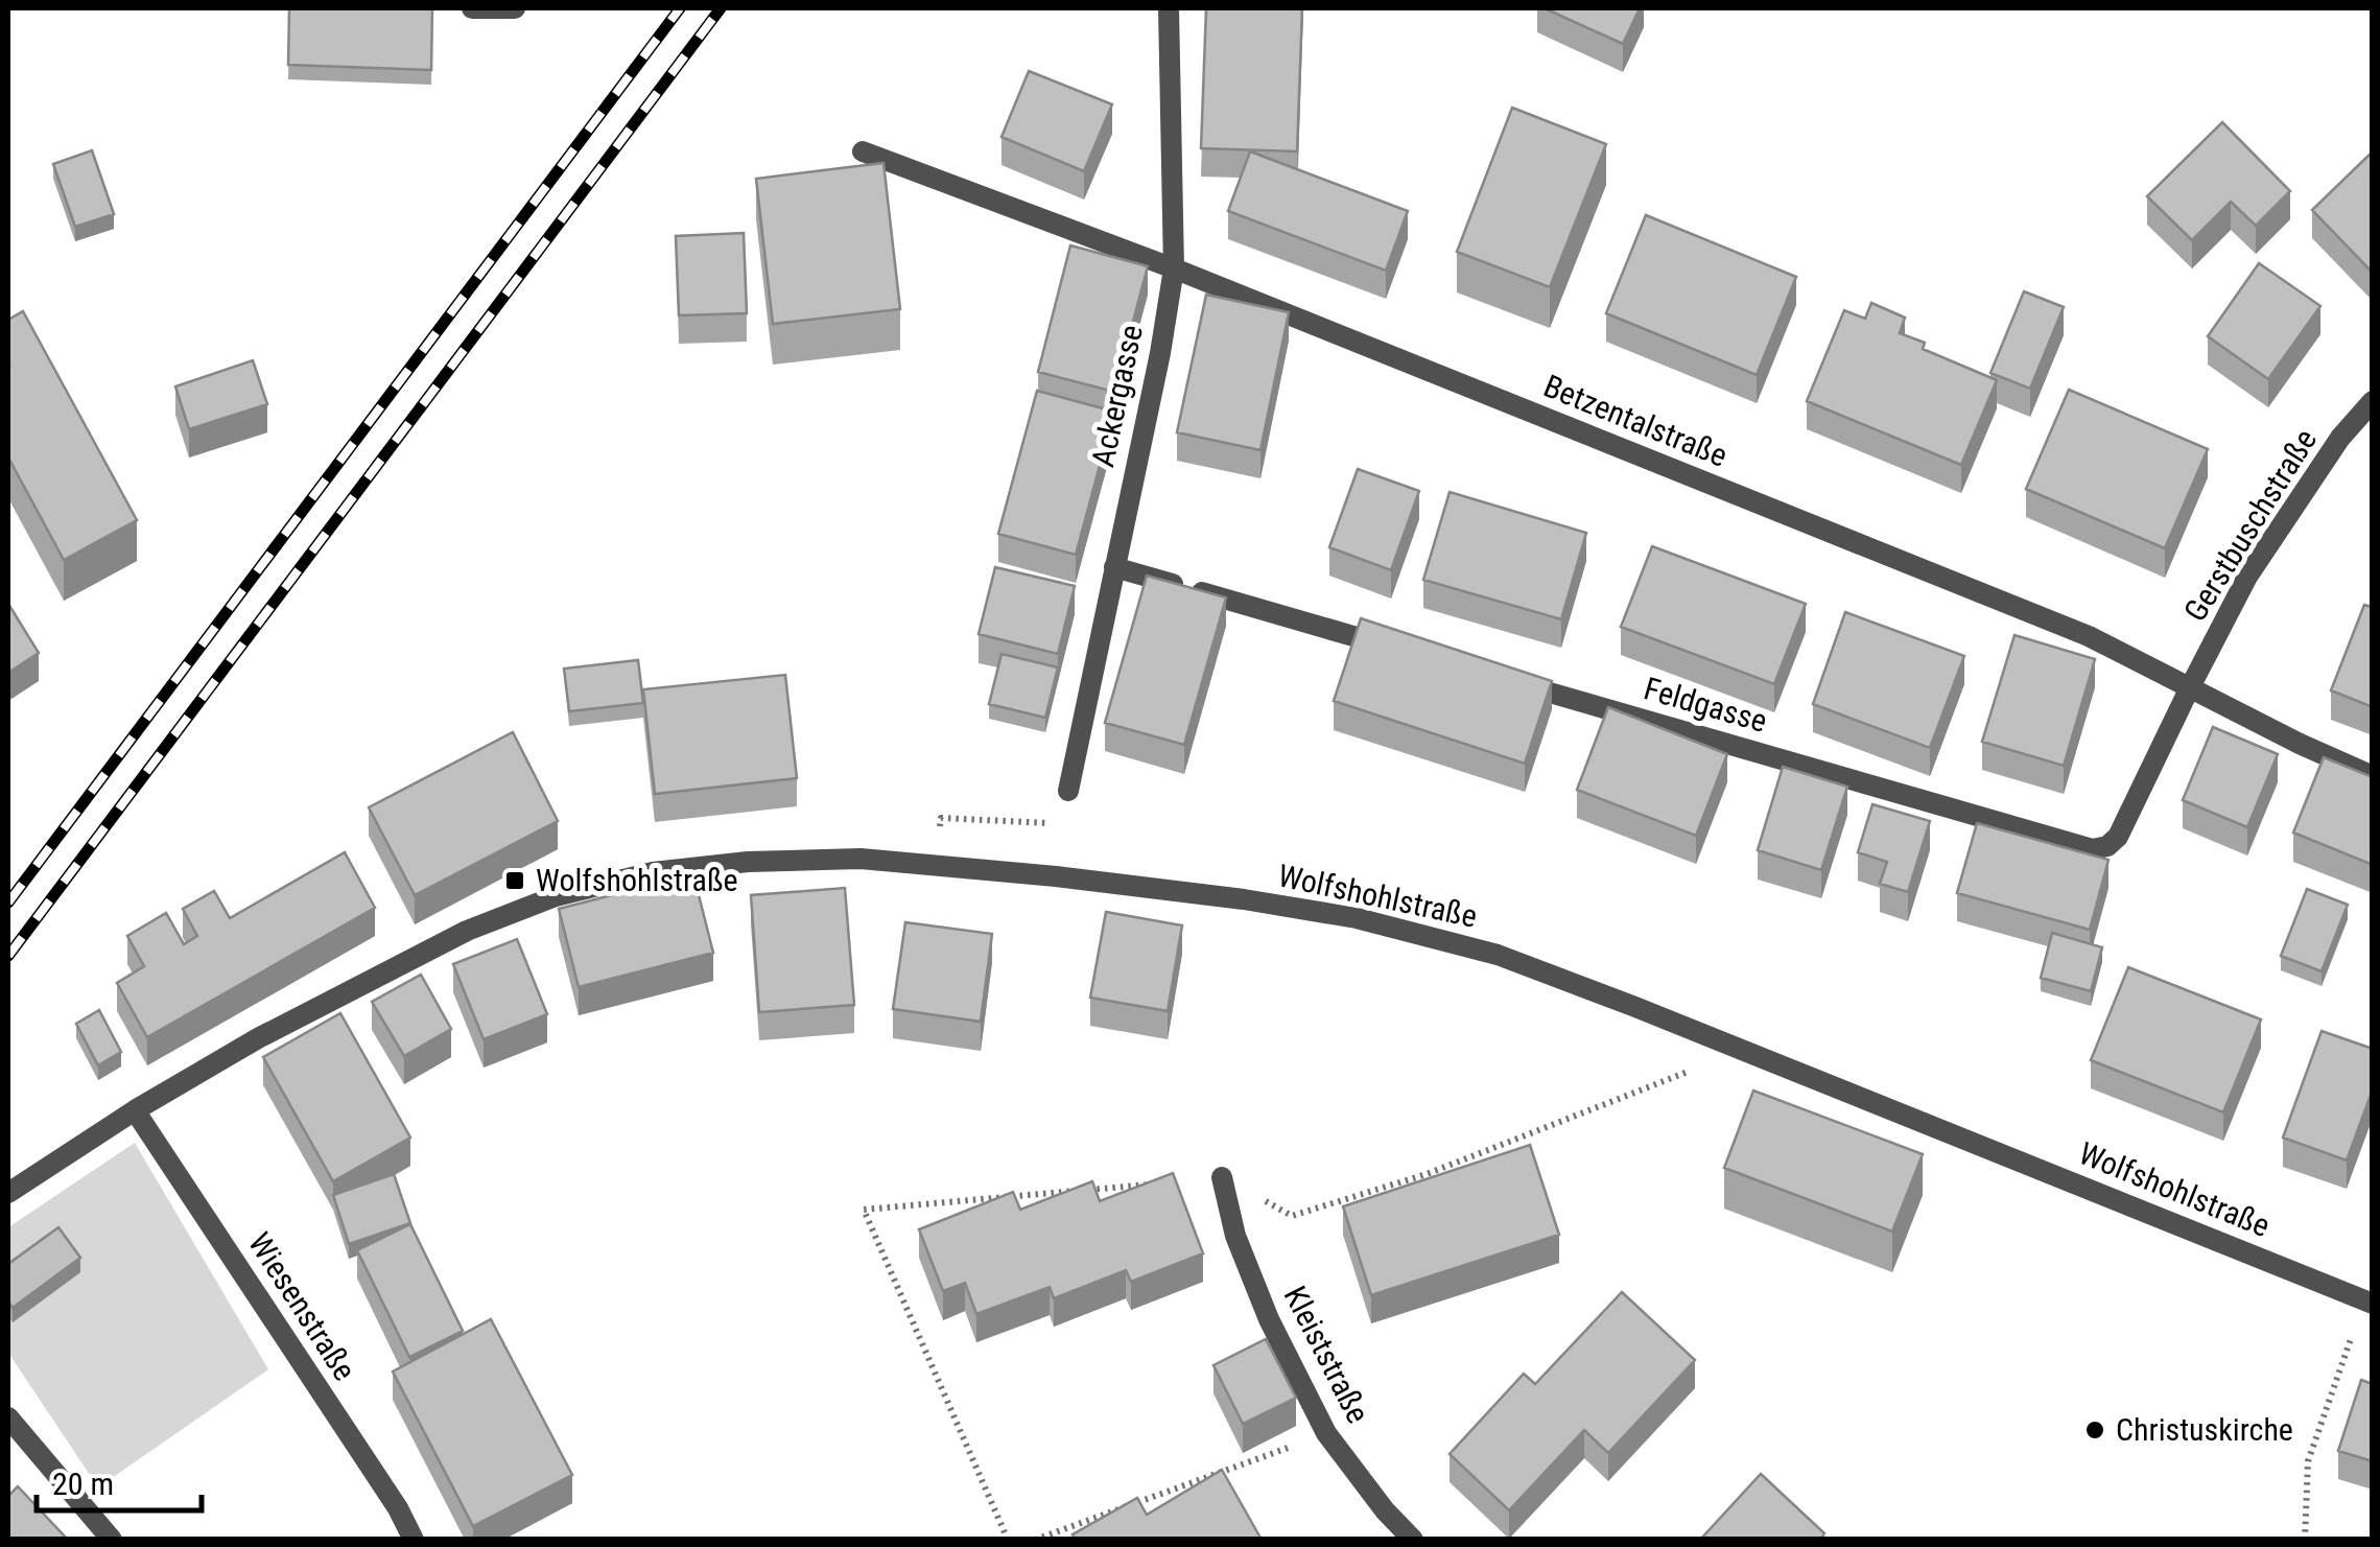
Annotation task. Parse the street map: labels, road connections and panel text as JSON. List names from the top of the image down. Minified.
{"streets":{"street":["Ackergasse","Betzentalstraße","Gerstbuschstraße","Feldgasse","Wolfshohlstraße","Wiesenstraße","Kleiststraße"]},"crossings":[["Ackergasse","Betzentalstraße"],["Betzentalstraße","Gerstbuschstraße"],["Betzentalstraße","Feldgasse"],["Gerstbuschstraße","Feldgasse"],["Wolfshohlstraße","Wiesenstraße"]],"places":{"transit":["Wolfshohlstraße"],"other":["Christuskirche"]},"scale_bar":"20 m"}
